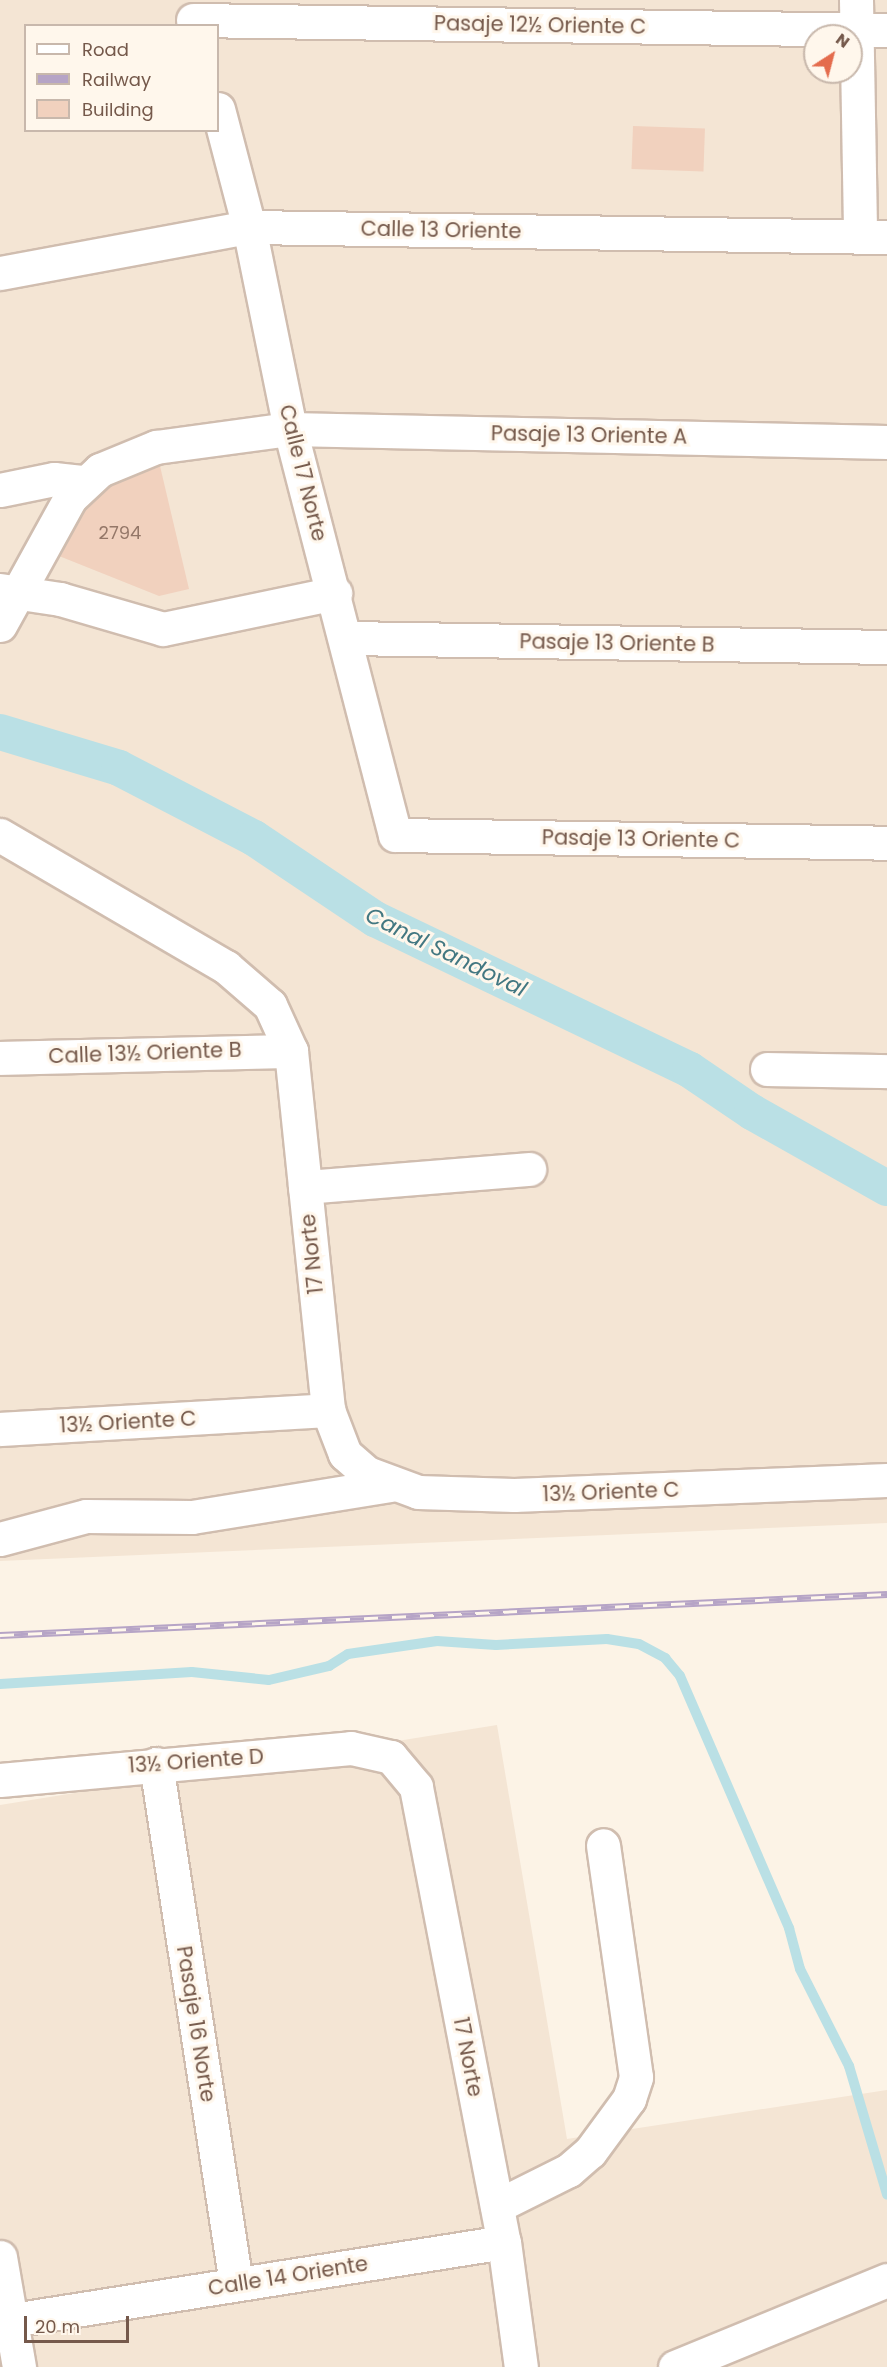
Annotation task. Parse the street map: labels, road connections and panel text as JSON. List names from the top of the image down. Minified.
{"streets":{"street":["Pasaje 12½ Oriente C","Calle 13 Oriente","Pasaje 13 Oriente A","Calle 17 Norte","Pasaje 13 Oriente B","Pasaje 13 Oriente C","Calle 13½ Oriente B","17 Norte","13½ Oriente C","13½ Oriente D","Pasaje 16 Norte","Calle 14 Oriente"]},"crossings":[["Calle 13 Oriente","Calle 17 Norte"],["Pasaje 13 Oriente A","Calle 17 Norte"],["Calle 17 Norte","Pasaje 13 Oriente B"],["Calle 17 Norte","Pasaje 13 Oriente C"],["Calle 13½ Oriente B","17 Norte"],["17 Norte","13½ Oriente C"],["17 Norte","13½ Oriente D"],["17 Norte","Calle 14 Oriente"],["13½ Oriente D","Pasaje 16 Norte"],["Pasaje 16 Norte","Calle 14 Oriente"]],"water":["Canal Sandoval"],"house_numbers":["2794"],"legend":["Road","Railway","Building"],"scale_bar":"20 m","north":"top right"}
